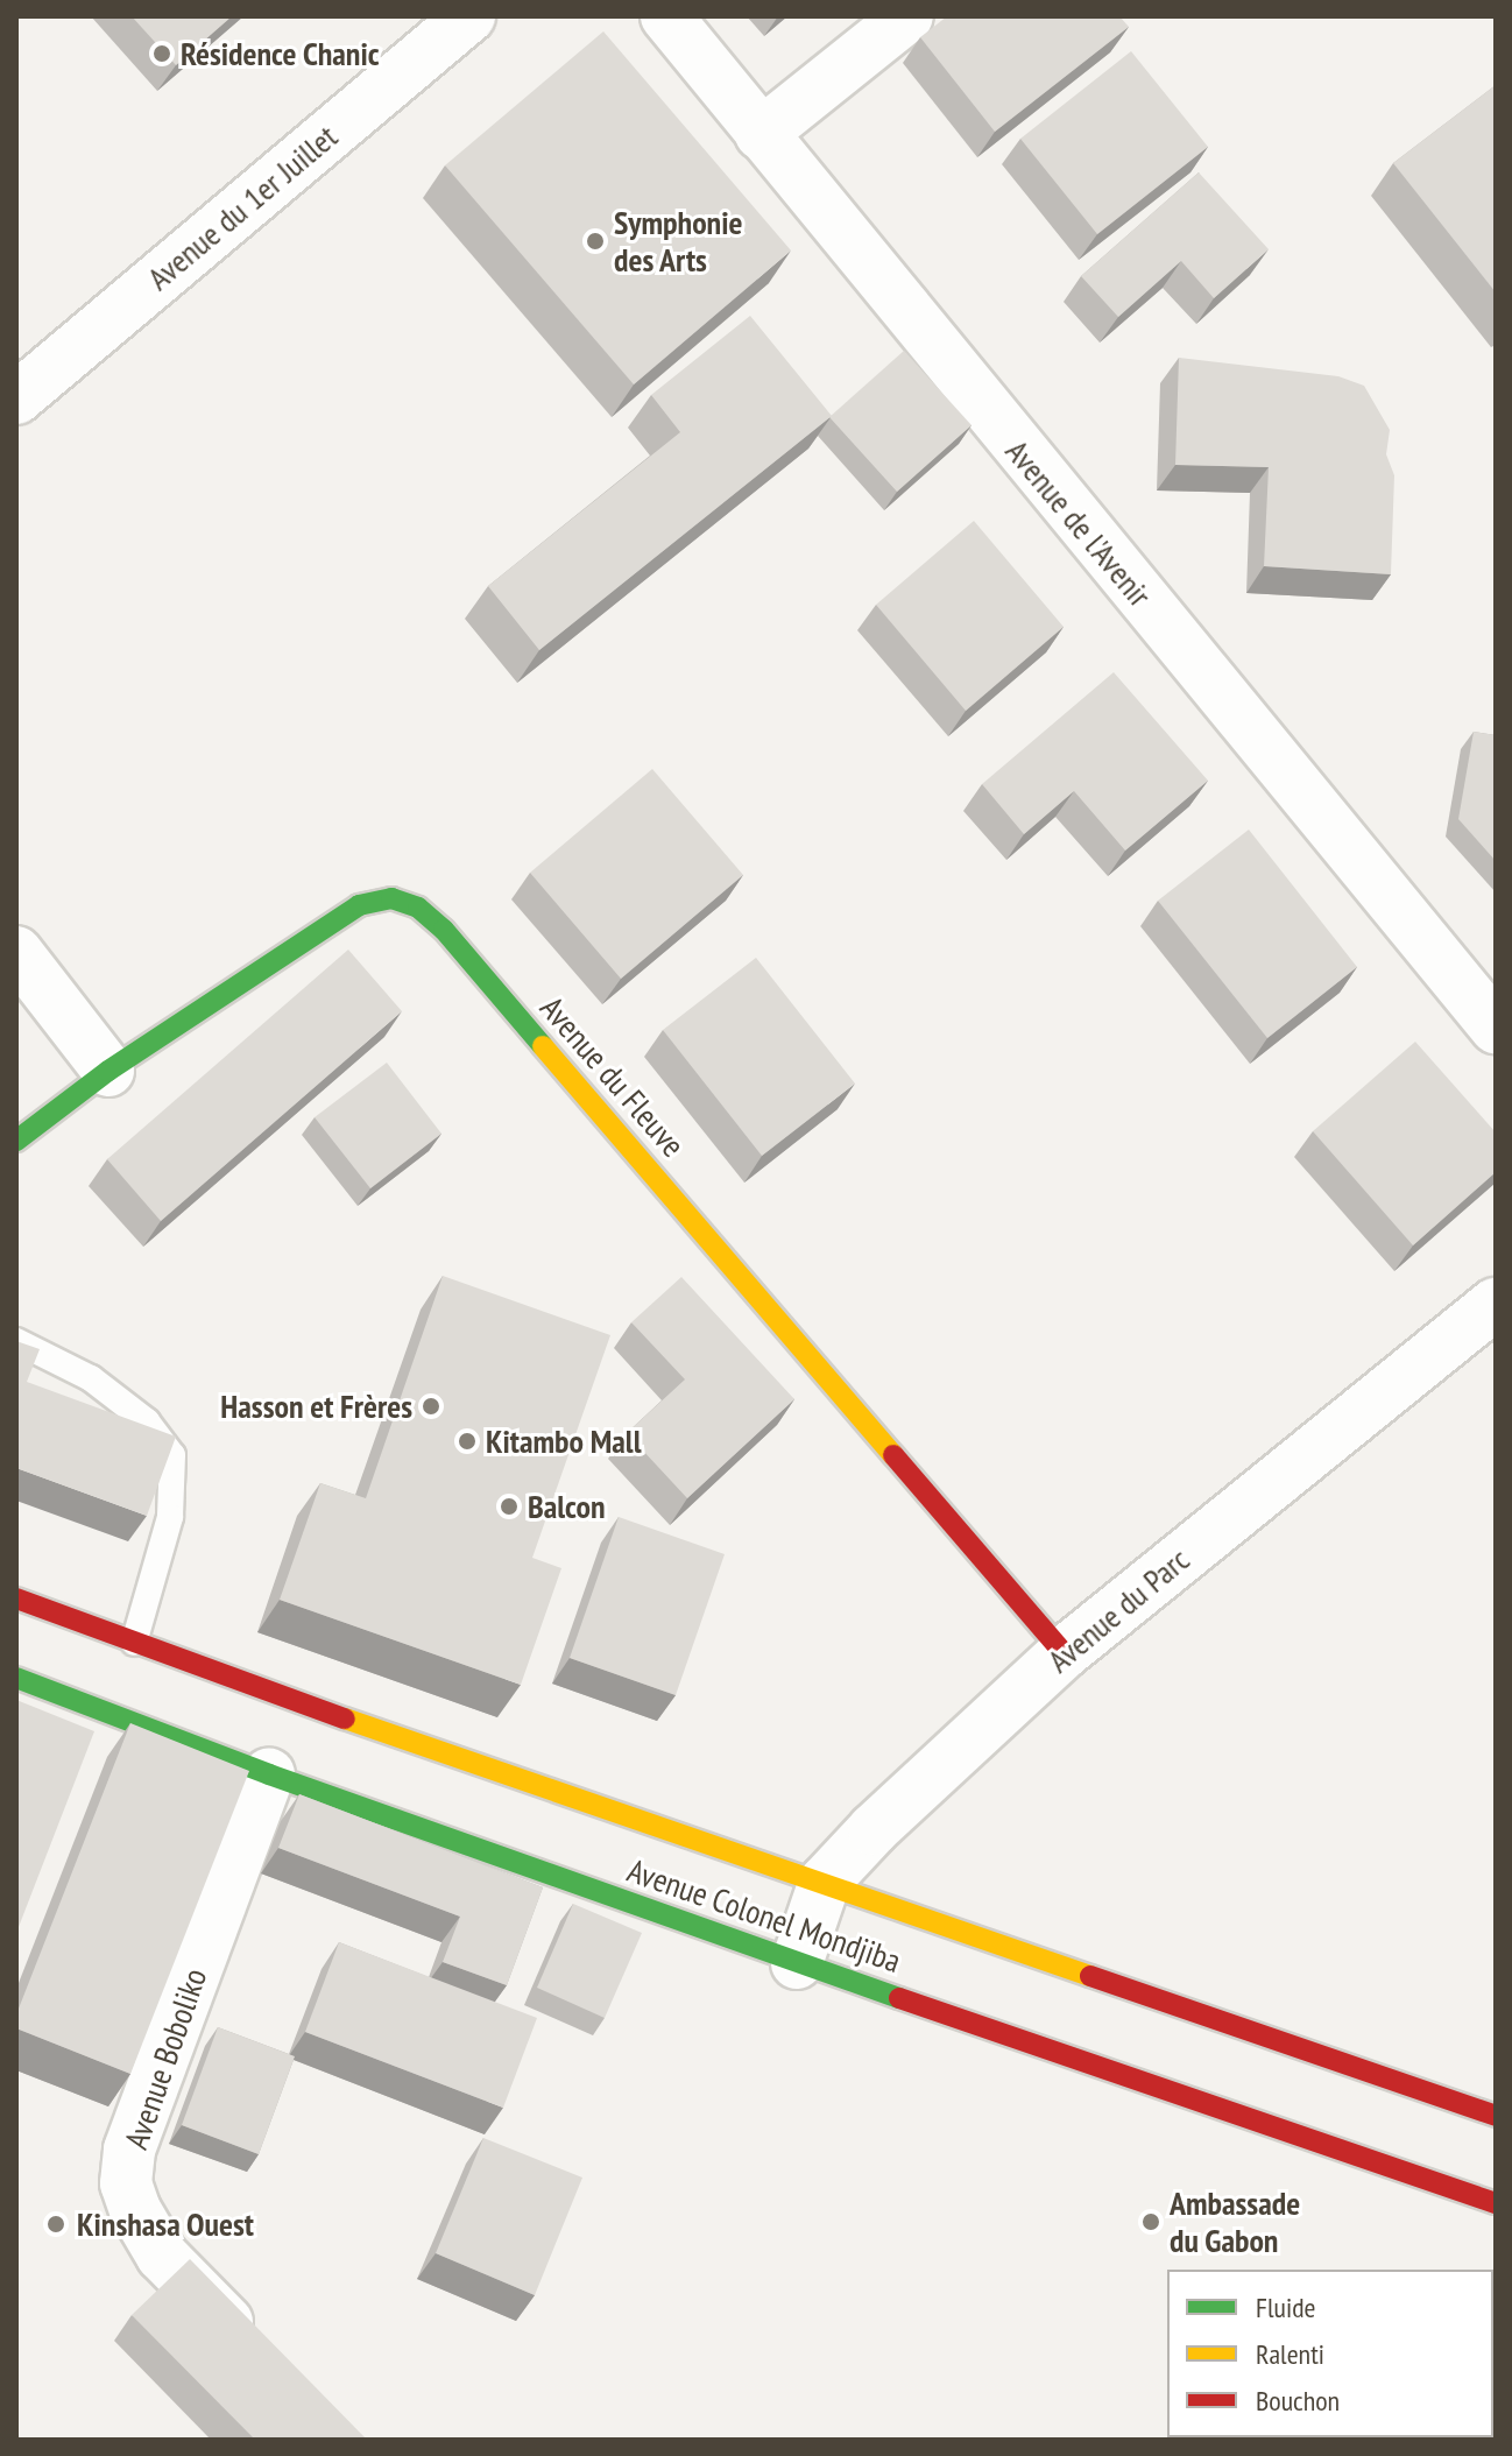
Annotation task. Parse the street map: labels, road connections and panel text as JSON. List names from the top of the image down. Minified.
{"streets":{"main road":["Avenue du Fleuve","Avenue Colonel Mondjiba"],"street":["Avenue du 1er Juillet","Avenue de l'Avenir","Avenue du Parc","Avenue Boboliko"]},"crossings":[["Avenue du Fleuve","Avenue du Parc"],["Avenue du Parc","Avenue Colonel Mondjiba"],["Avenue Colonel Mondjiba","Avenue Boboliko"]],"places":["Résidence Chanic","Symphonie des Arts","Hasson et Frères","Kitambo Mall","Balcon","Ambassade du Gabon","Kinshasa Ouest"],"legend":["Fluide","Ralenti","Bouchon"]}
